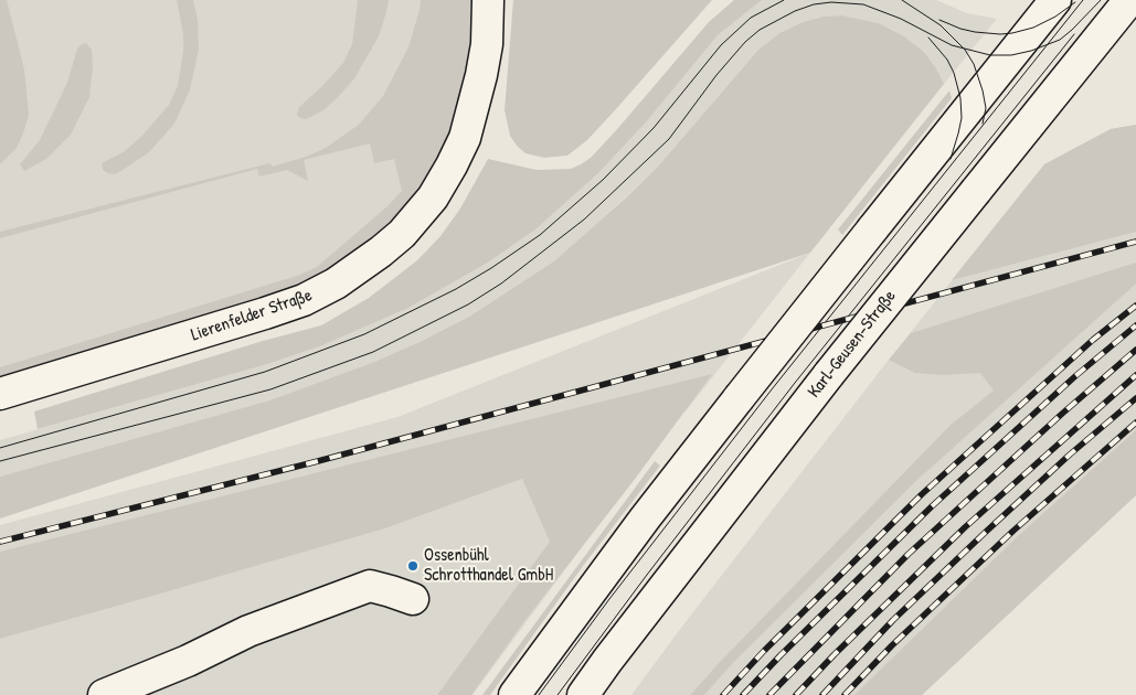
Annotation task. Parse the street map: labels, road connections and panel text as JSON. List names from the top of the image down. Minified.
{"streets":{"main road":["Lierenfelder Straße","Karl-Geusen-Straße"]},"places":["Ossenbühl Schrotthandel GmbH"]}
